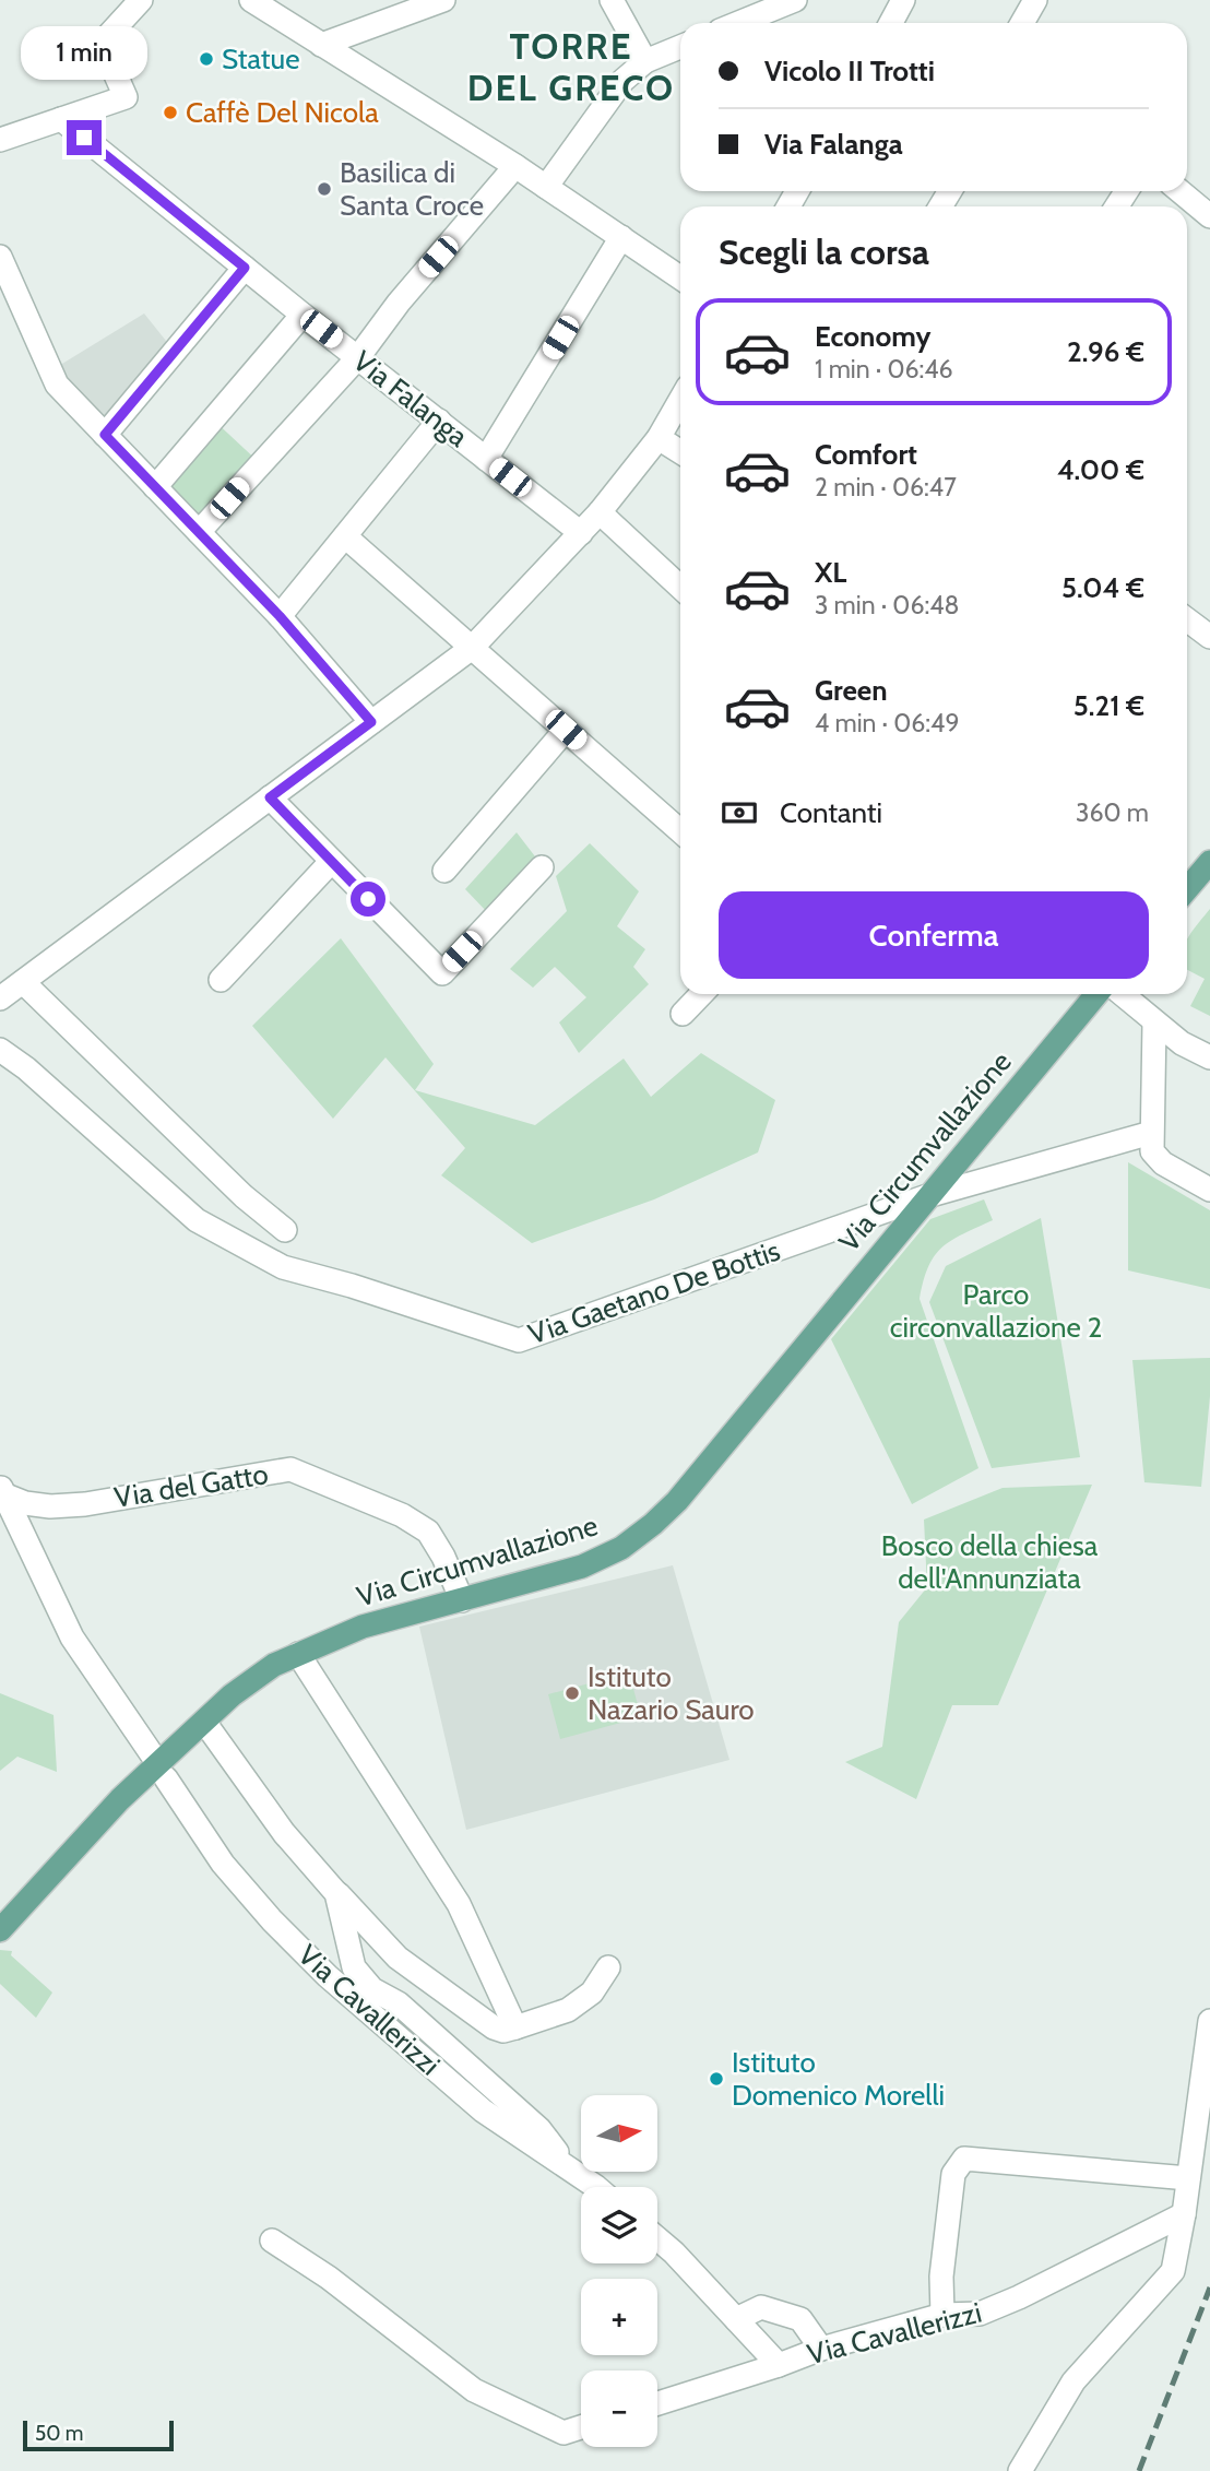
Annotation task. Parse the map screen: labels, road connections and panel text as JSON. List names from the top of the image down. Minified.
{"streets":{"main road":["Via Circumvallazione"],"street":["Via Falanga","Via Gaetano De Bottis","Via del Gatto","Via Cavallerizzi"]},"crossings":[["Via Circumvallazione","Via Gaetano De Bottis"],["Via Circumvallazione","Via del Gatto"]],"districts":["TORRE DEL GRECO"],"parks":["Parco circonvallazione 2","Bosco della chiesa dell'Annunziata"],"places":["Statue","Caffè Del Nicola","Basilica di Santa Croce","Istituto Nazario Sauro","Istituto Domenico Morelli"],"scale_bar":"50 m","north":"right","page":{"banner":["Vicolo II Trotti","Via Falanga"],"bubble":"1 min","heading":"Scegli la corsa","list":[{"name":"Economy","note":"1 min · 06:46","value":"2.96 €"},{"name":"Comfort","note":"2 min · 06:47","value":"4.00 €"},{"name":"XL","note":"3 min · 06:48","value":"5.04 €"},{"name":"Green","note":"4 min · 06:49","value":"5.21 €"}],"pay":["Contanti","360 m"],"buttons":"Conferma","map_buttons":["+","−"],"scale":"50 m"}}
